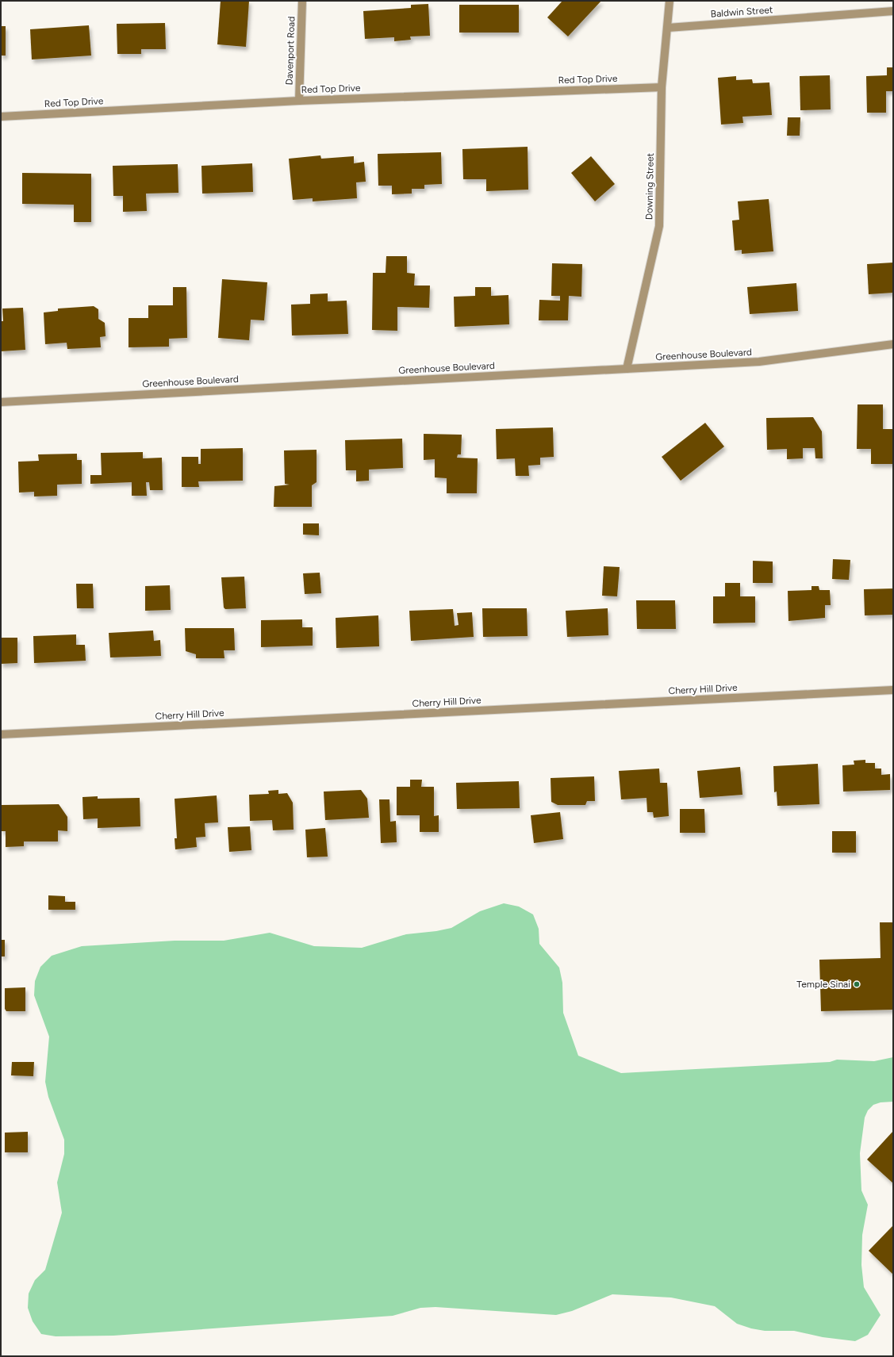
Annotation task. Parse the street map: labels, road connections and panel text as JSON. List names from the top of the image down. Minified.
{"streets":{"street":["Baldwin Street","Davenport Road","Red Top Drive","Downing Street","Greenhouse Boulevard","Cherry Hill Drive"]},"crossings":[["Baldwin Street","Downing Street"],["Davenport Road","Red Top Drive"],["Red Top Drive","Downing Street"],["Downing Street","Greenhouse Boulevard"]],"places":["Temple Sinai"]}
